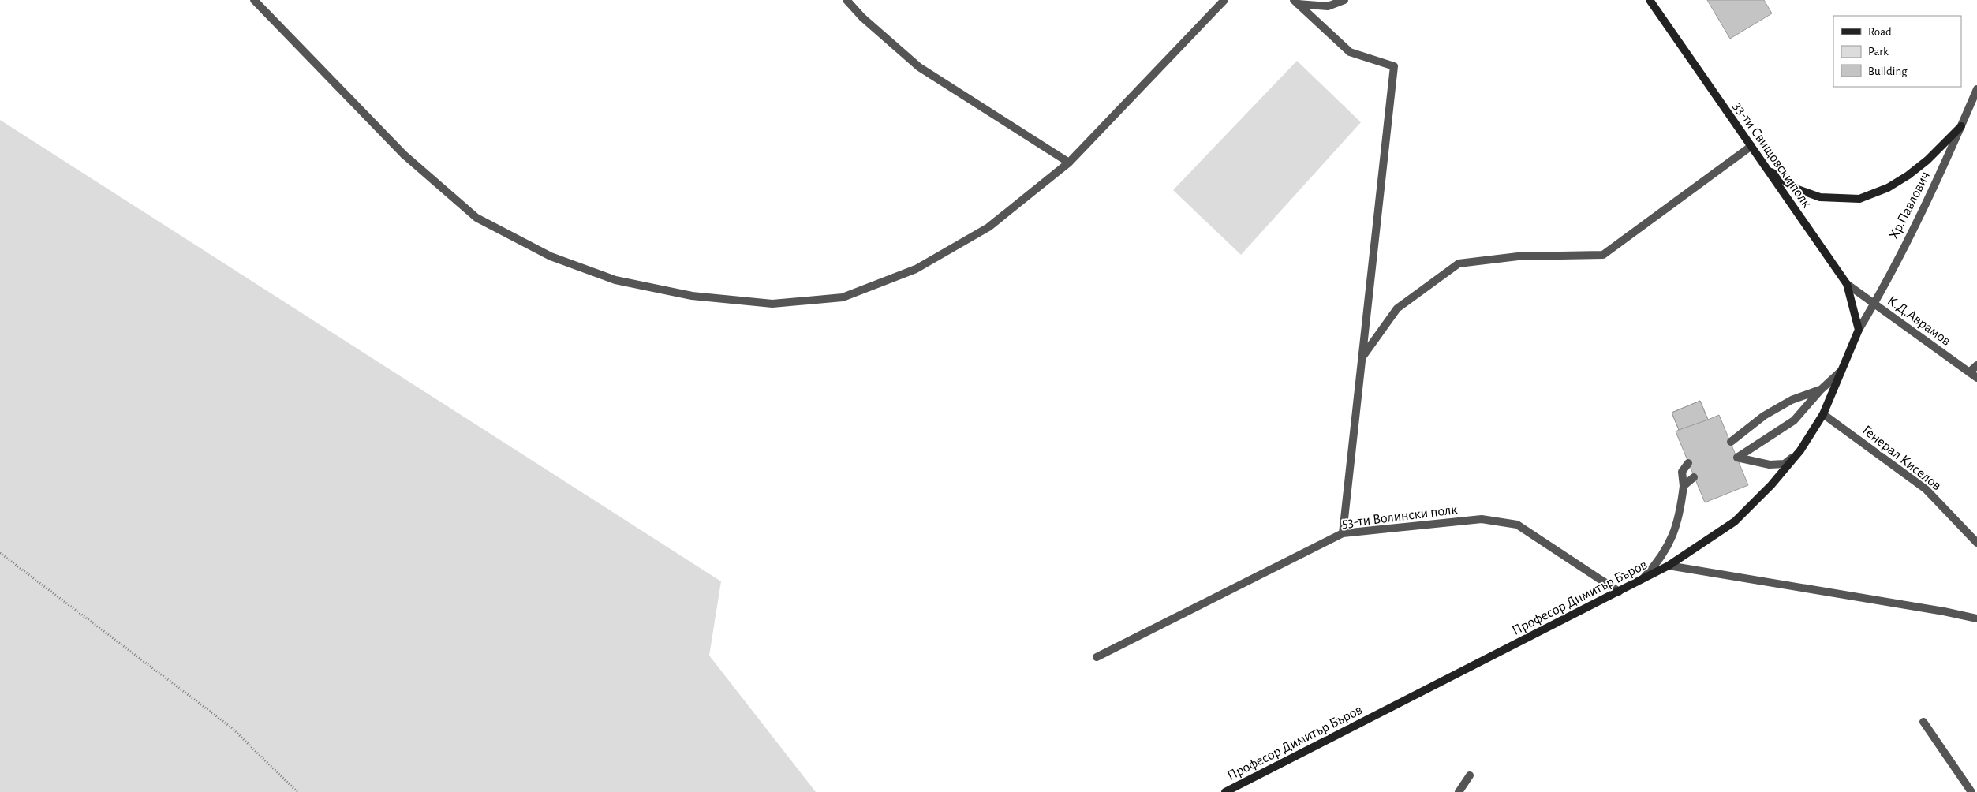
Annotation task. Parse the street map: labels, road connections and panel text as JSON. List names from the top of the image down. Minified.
{"streets":{"main road":["33-ти Свищовски полк","Професор Димитър Бъров"],"street":["Хр.Павлович","К.Д.Аврамов","Генерал Киселов","53-ти Волински полк"]},"crossings":[["33-ти Свищовски полк","Хр.Павлович"],["33-ти Свищовски полк","К.Д.Аврамов"],["33-ти Свищовски полк","Професор Димитър Бъров"],["Хр.Павлович","К.Д.Аврамов"],["Хр.Павлович","Професор Димитър Бъров"],["Генерал Киселов","Професор Димитър Бъров"],["53-ти Волински полк","Професор Димитър Бъров"]],"legend":["Road","Park","Building"]}
